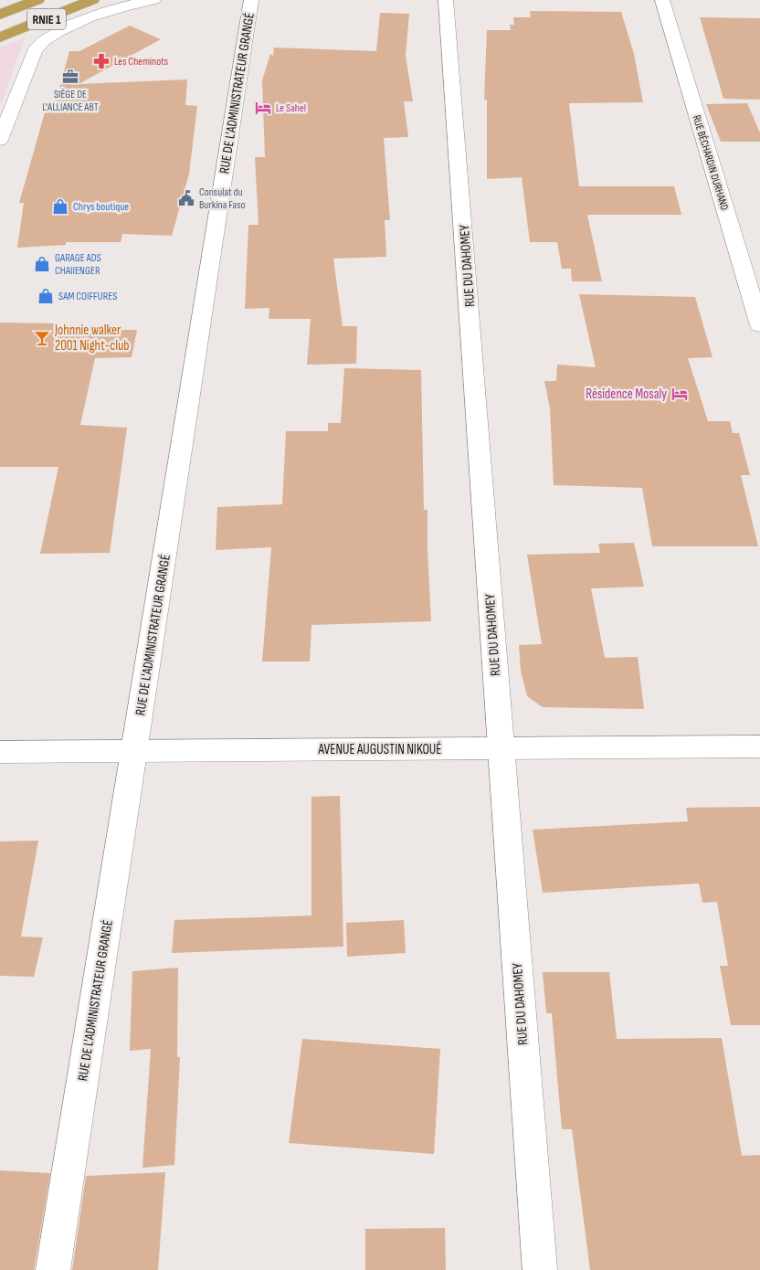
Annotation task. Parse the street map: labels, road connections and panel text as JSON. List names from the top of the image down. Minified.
{"streets":{"highway":["RNIE 1"],"street":["RUE DE L'ADMINISTRATEUR GRANGÉ","RUE BÉCHARDIN DURHAND","RUE DU DAHOMEY","AVENUE AUGUSTIN NIKOUÉ"]},"crossings":[["RUE DE L'ADMINISTRATEUR GRANGÉ","AVENUE AUGUSTIN NIKOUÉ"],["RUE DU DAHOMEY","AVENUE AUGUSTIN NIKOUÉ"]],"places":{"pharmacy":["Les Cheminots"],"office":["SIÈGE DE L'ALLIANCE ABT"],"hotel":["Le Sahel","Résidence Mosaly"],"public building":["Consulat du Burkina Faso"],"shop":["Chrys boutique","GARAGE ADS CHAIIENGER","SAM COIFFURES"],"bar":["Johnnie walker 2001 Night-club"]}}
